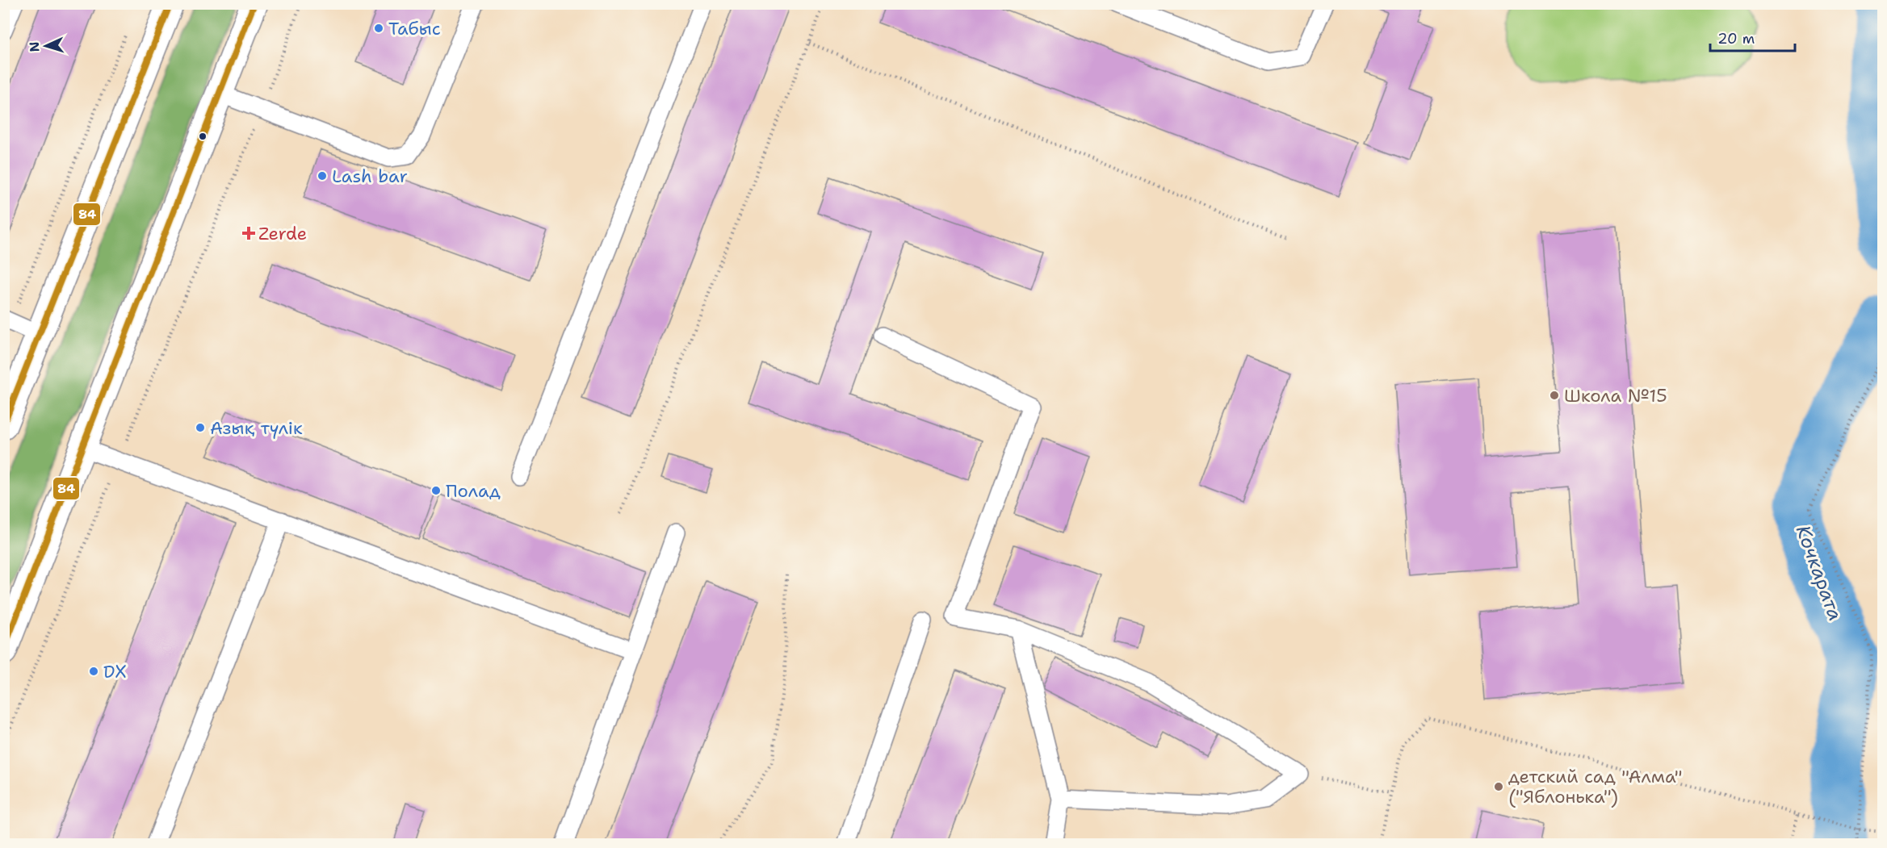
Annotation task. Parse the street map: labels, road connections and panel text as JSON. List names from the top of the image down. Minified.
{"water":["Кочкарата"],"places":{"other":["Табыс","Lash bar","Школа №15","Азық түлік","Полад","DX","детский сад \"Алма\" (\"Яблонька\")"],"health":["Zerde"]},"lines":["transit line 84"],"scale_bar":"20 m","north":"left"}
